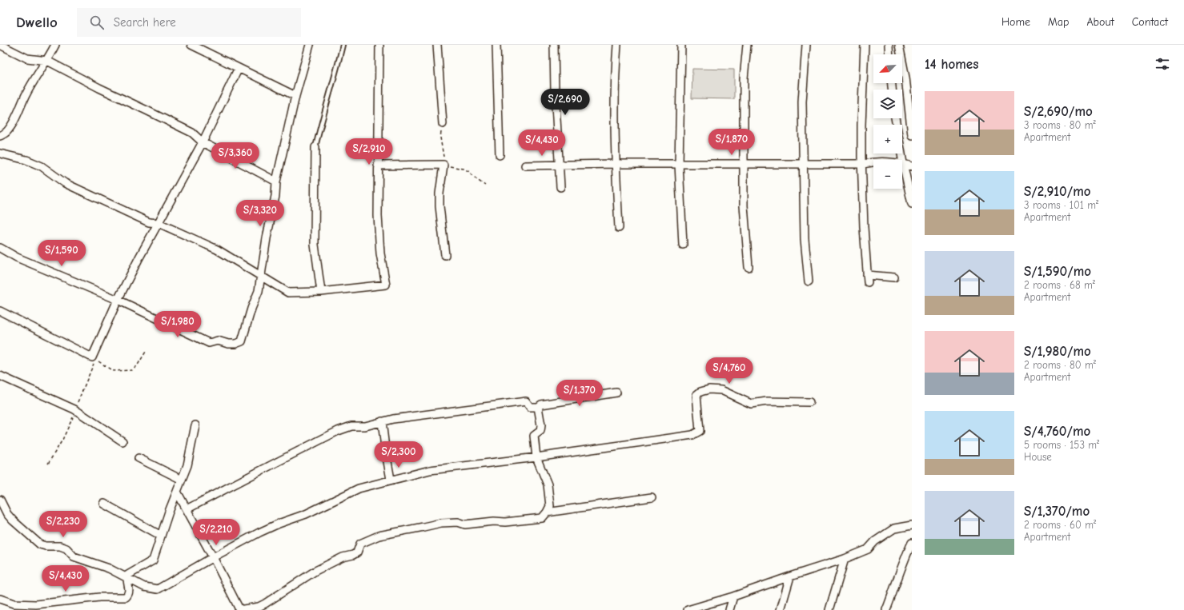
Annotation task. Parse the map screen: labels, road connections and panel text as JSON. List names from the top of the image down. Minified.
{"north":"bottom left","page":{"header":"Dwello","search":"Search here","nav":["Home","Map","About","Contact"],"heading":"14 homes","map_buttons":["+","−"],"list":[{"name":"S/2,690/mo","note":"3 rooms · 80 m² · Apartment"},{"name":"S/2,910/mo","note":"3 rooms · 101 m² · Apartment"},{"name":"S/1,590/mo","note":"2 rooms · 68 m² · Apartment"},{"name":"S/1,980/mo","note":"2 rooms · 80 m² · Apartment"},{"name":"S/4,760/mo","note":"5 rooms · 153 m² · House"},{"name":"S/1,370/mo","note":"2 rooms · 60 m² · Apartment"}],"price":["S/2,690","S/1,870","S/4,430","S/2,910","S/3,360","S/3,320","S/1,590","S/1,980","S/4,760","S/1,370","S/2,300","S/2,230","S/2,210","S/4,430"]}}
